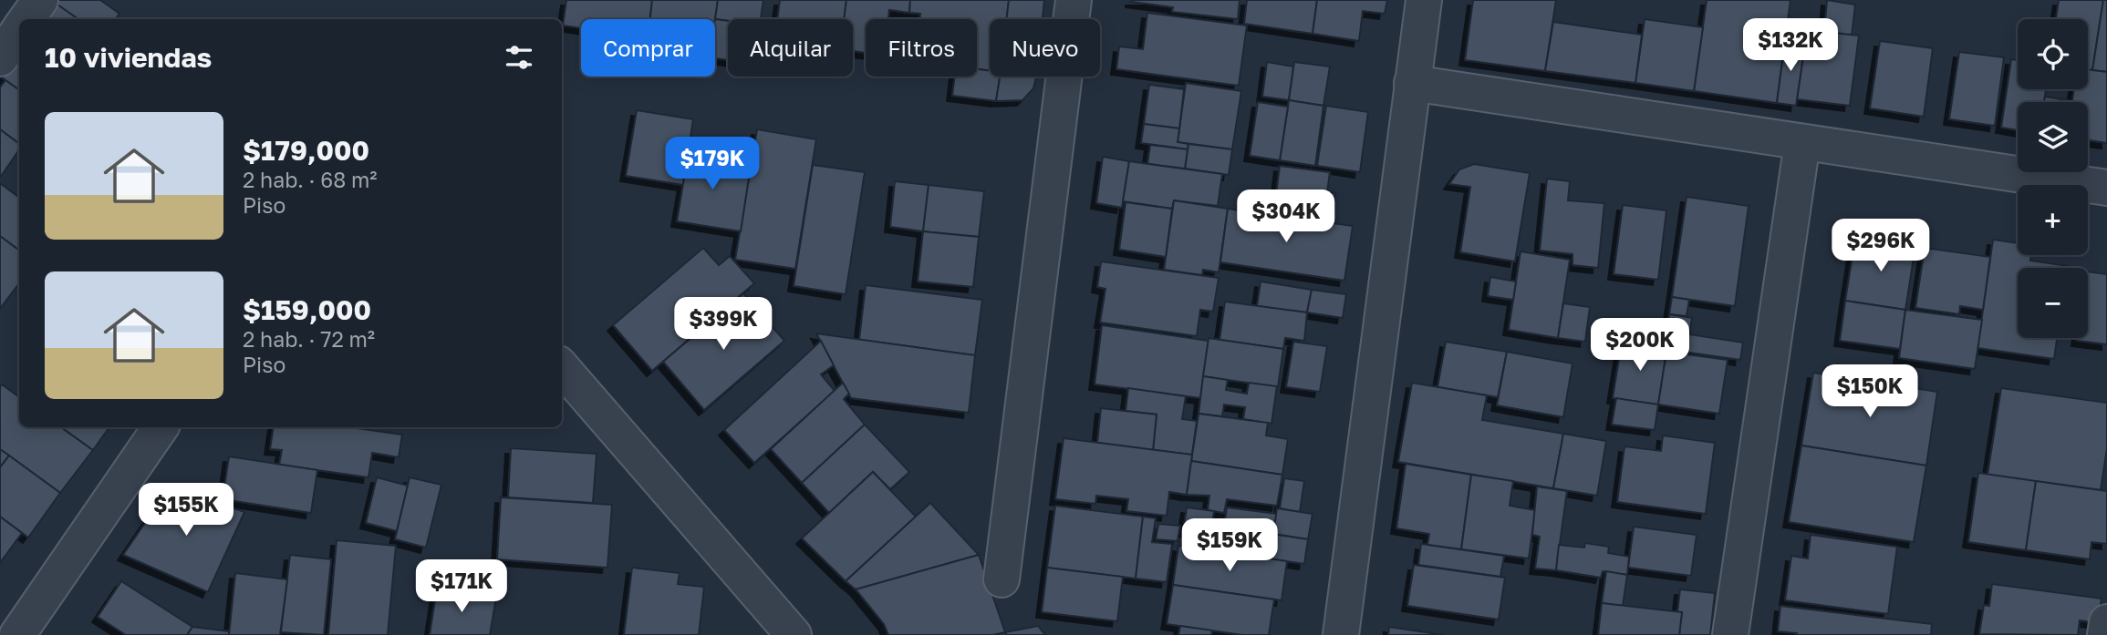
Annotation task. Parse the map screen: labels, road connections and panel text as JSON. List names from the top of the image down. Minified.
{"page":{"price":["$132K","$179K","$304K","$296K","$399K","$200K","$150K","$155K","$159K","$171K"],"map_buttons":["+","−"],"chip":["Comprar","Alquilar","Filtros","Nuevo"],"heading":"10 viviendas","list":[{"name":"$179,000","note":"2 hab. · 68 m² · Piso"},{"name":"$159,000","note":"2 hab. · 72 m² · Piso"}]}}
